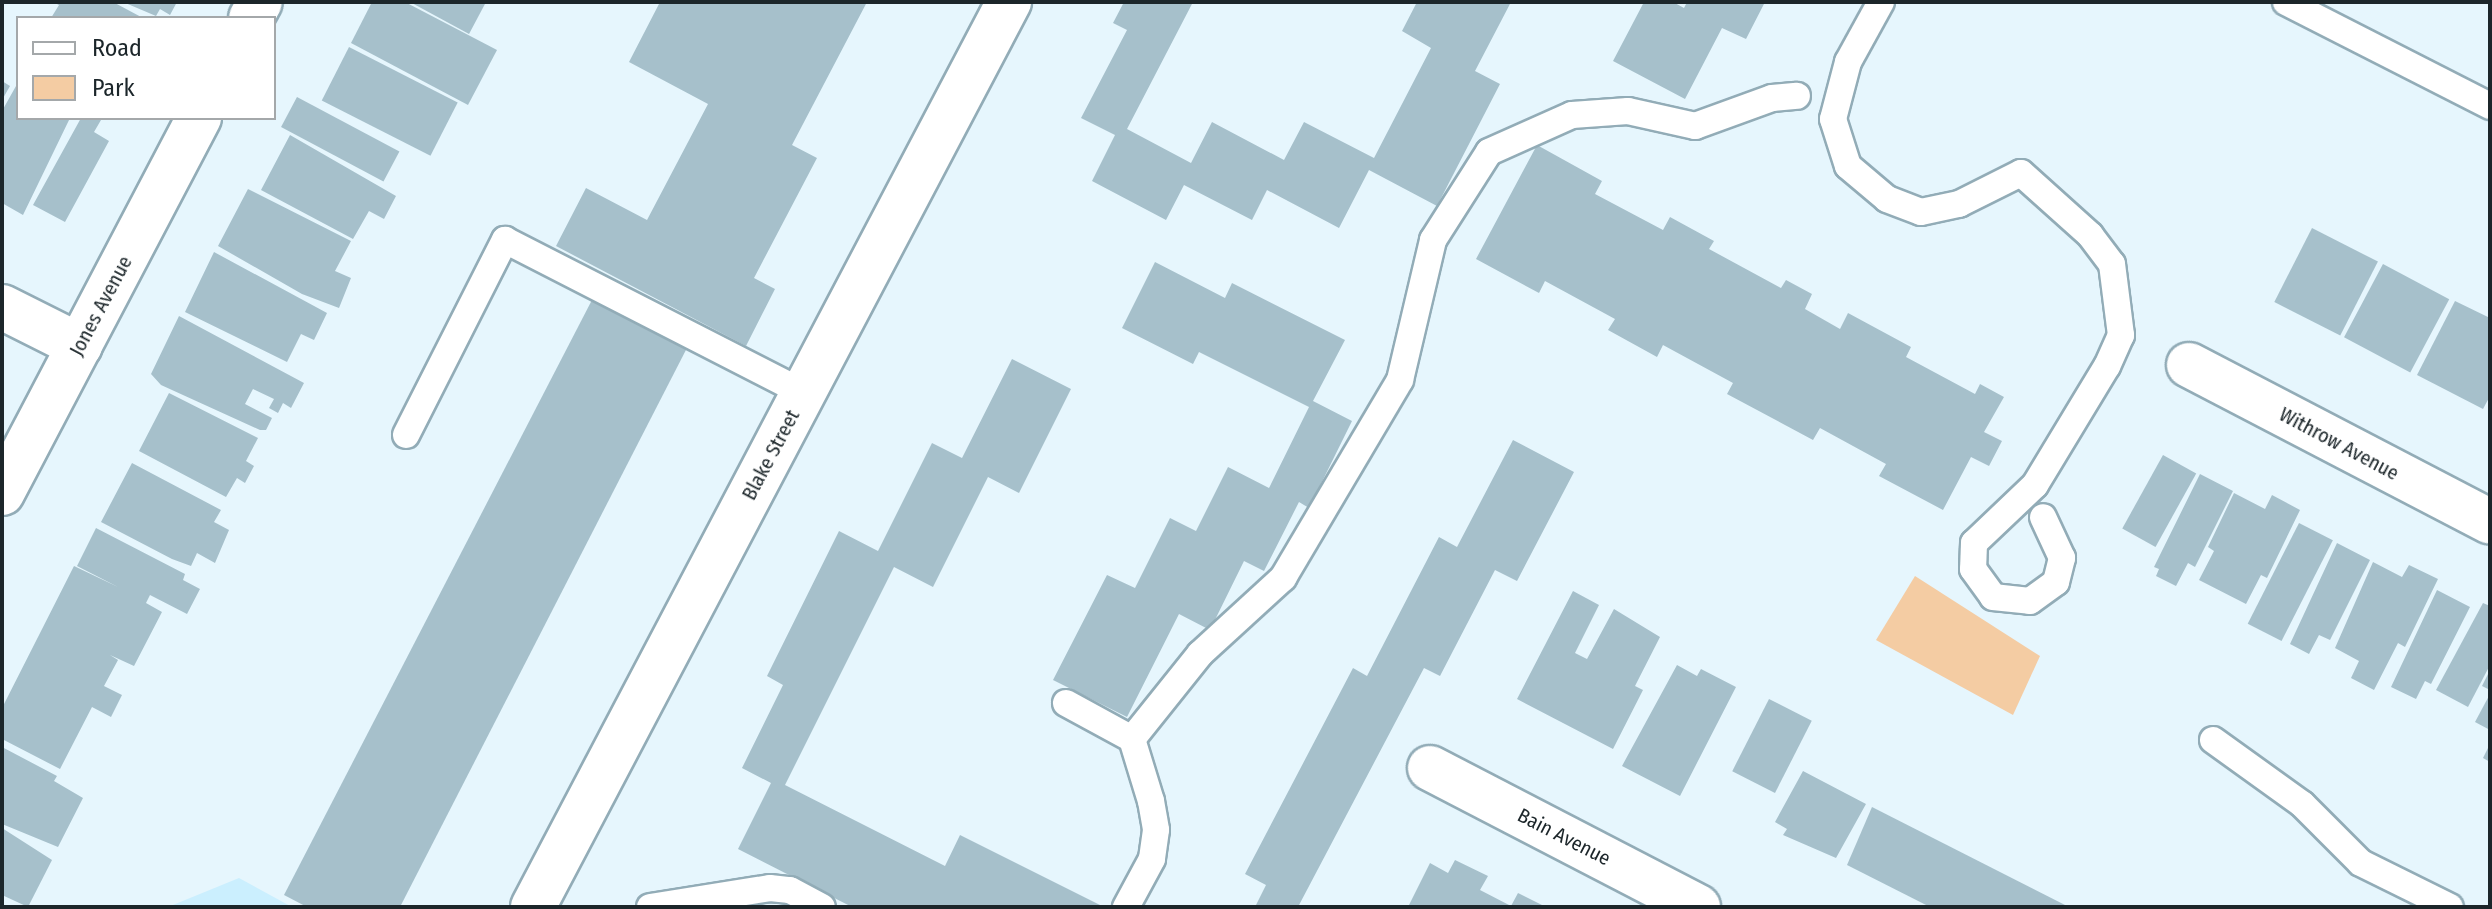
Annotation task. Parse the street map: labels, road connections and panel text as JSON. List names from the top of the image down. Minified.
{"streets":{"street":["Jones Avenue","Withrow Avenue","Blake Street","Bain Avenue"]},"legend":["Road","Park"]}
